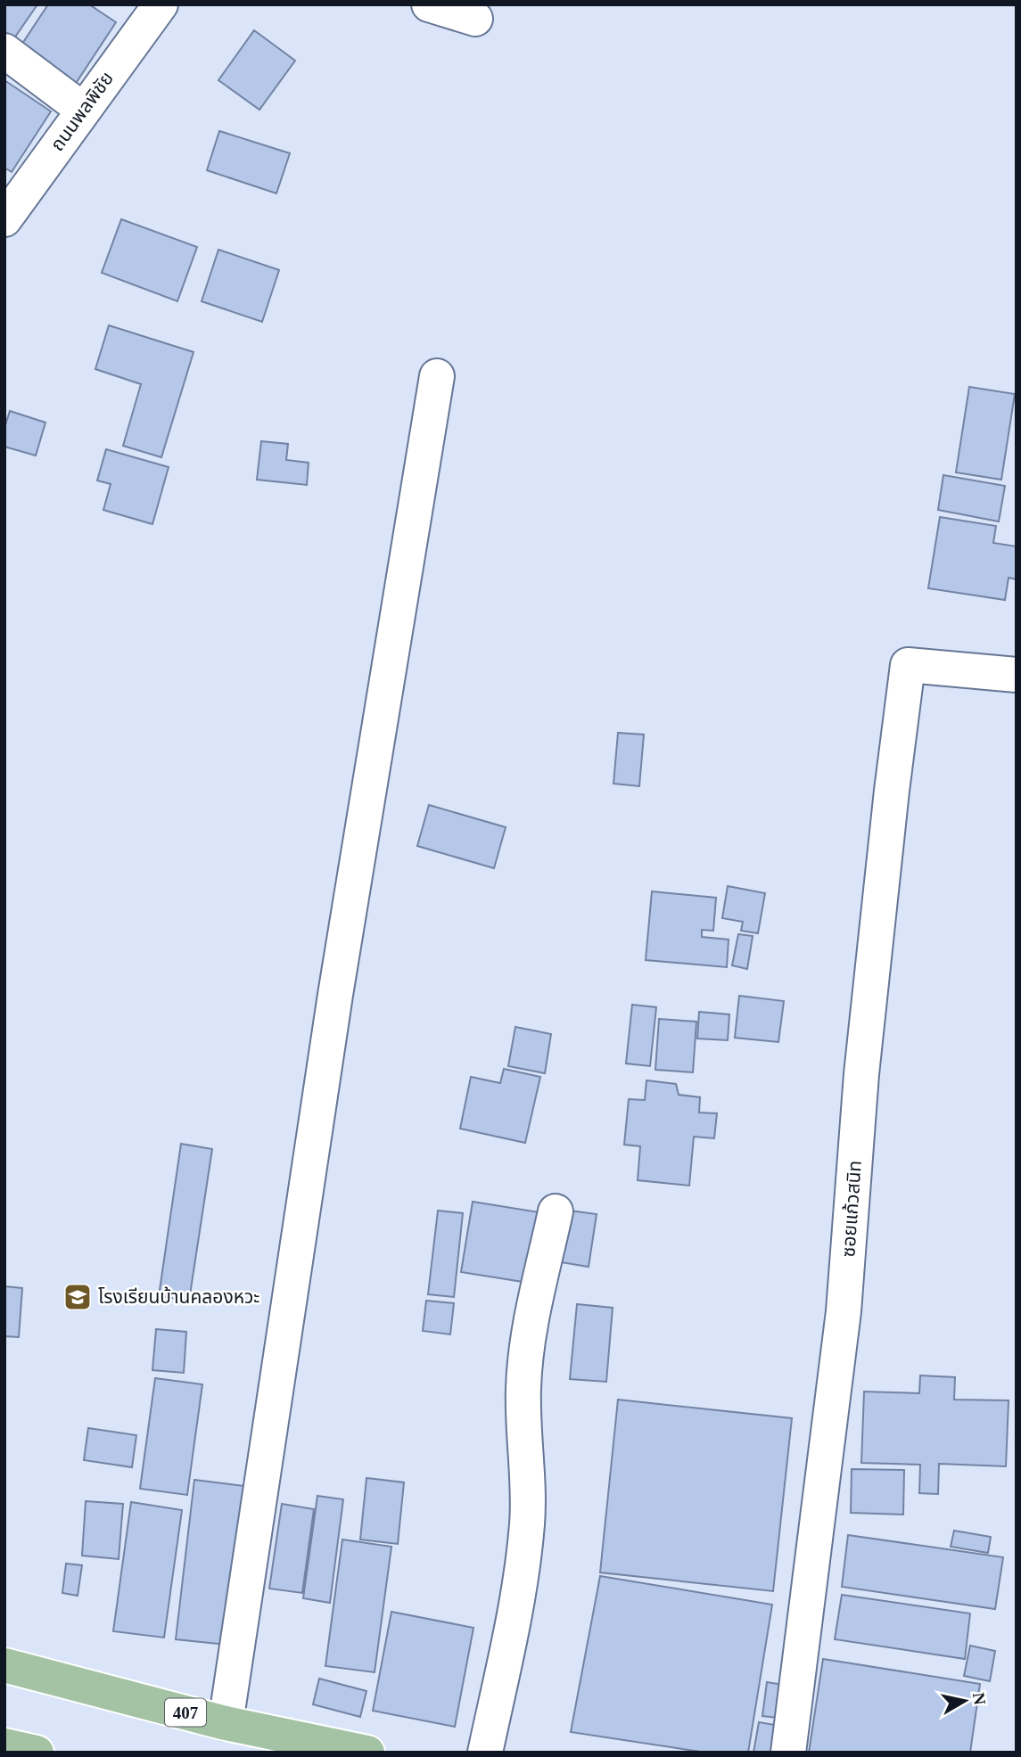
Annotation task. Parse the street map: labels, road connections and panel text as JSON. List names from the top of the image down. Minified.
{"streets":{"main road":["407"],"street":["ถนนพลพิชัย","ซอยแก้วสนิท"]},"places":{"school or university":["โรงเรียนบ้านคลองหวะ"]},"north":"right"}
